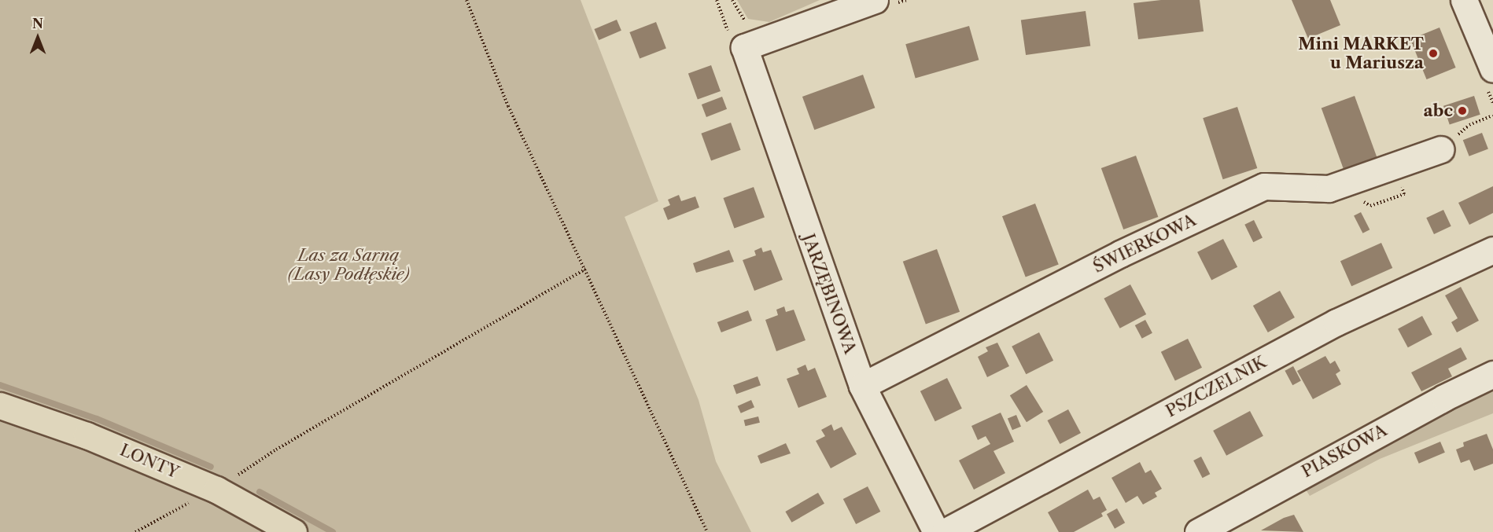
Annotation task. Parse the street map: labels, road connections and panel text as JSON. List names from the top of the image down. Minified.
{"streets":{"main road":["LONTY"],"street":["ŚWIERKOWA","JARZĘBINOWA","PSZCZELNIK","PIASKOWA"]},"crossings":[["ŚWIERKOWA","JARZĘBINOWA"]],"parks":["Las za Sarną (Lasy Podłęskie)"],"places":["Mini MARKET u Mariusza","abc"],"north":"top"}
